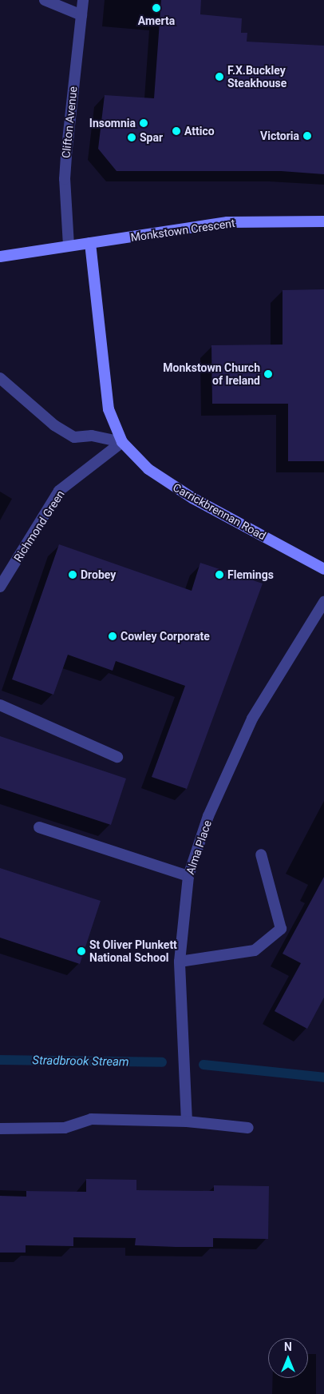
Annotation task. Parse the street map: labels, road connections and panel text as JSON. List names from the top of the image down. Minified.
{"streets":{"main road":["Monkstown Crescent","Carrickbrennan Road"],"street":["Clifton Avenue","Richmond Green","Alma Place"]},"crossings":[["Clifton Avenue","Monkstown Crescent"],["Monkstown Crescent","Carrickbrennan Road"],["Carrickbrennan Road","Richmond Green"]],"water":["Stradbrook Stream"],"places":["Amerta","F.X.Buckley Steakhouse","Insomnia","Attico","Victoria","Spar","Monkstown Church of Ireland","Drobey","Flemings","Cowley Corporate","St Oliver Plunkett National School"],"north":"top"}
